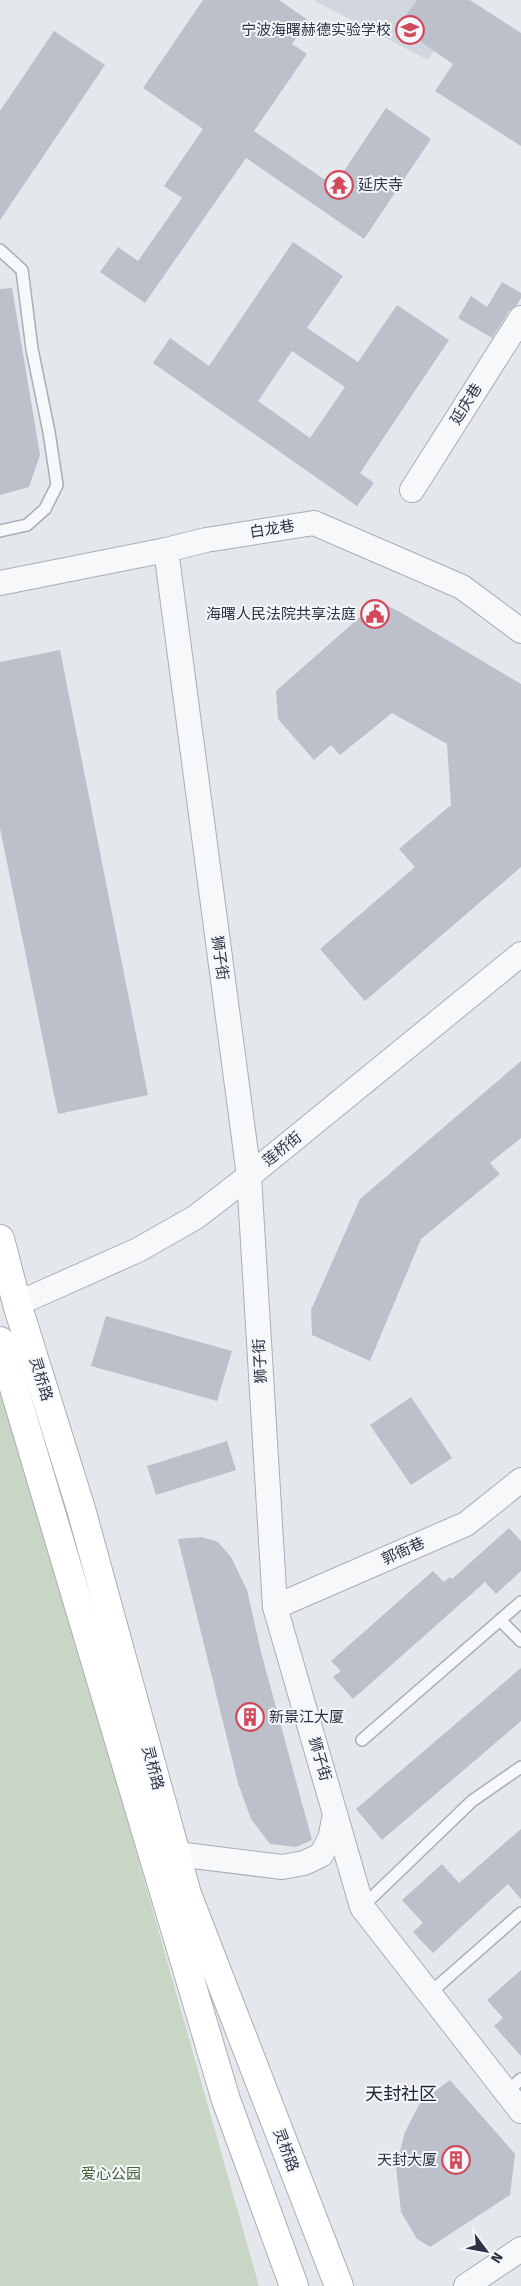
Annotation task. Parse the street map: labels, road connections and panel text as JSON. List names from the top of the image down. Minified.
{"streets":{"main road":["灵桥路"],"street":["延庆巷","白龙巷","狮子街","莲桥街","郭衙巷"]},"crossings":[["白龙巷","狮子街"],["狮子街","莲桥街"],["狮子街","郭衙巷"],["莲桥街","灵桥路"]],"districts":["天封社区"],"parks":["爱心公园"],"places":{"school or university":["宁波海曙赫德实验学校"],"temple":["延庆寺"],"public building":["海曙人民法院共享法庭"],"building":["新景江大厦","天封大厦"]},"north":"bottom right"}
